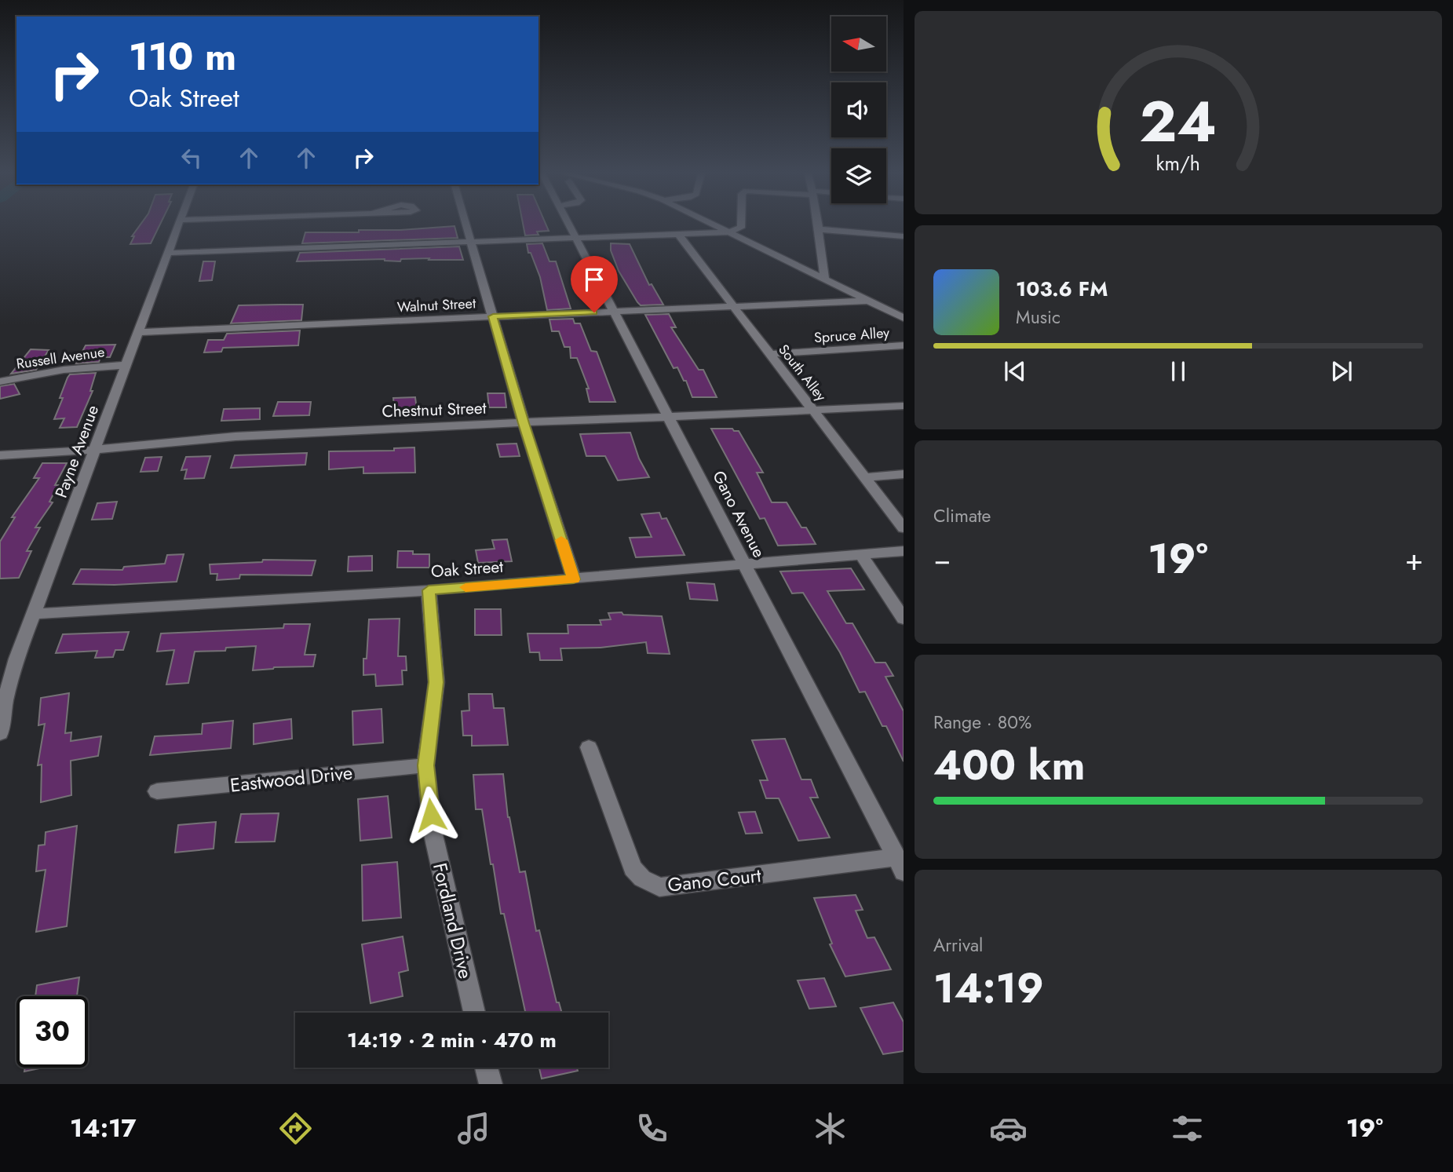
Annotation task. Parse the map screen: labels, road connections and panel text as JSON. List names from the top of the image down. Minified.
{"streets":{"street":["Walnut Street","Spruce Alley","Russell Avenue","South Alley","Chestnut Street","Payne Avenue","Gano Avenue","Oak Street","Eastwood Drive","Gano Court","Fordland Drive"]},"crossings":[["Walnut Street","South Alley"],["Walnut Street","Payne Avenue"],["Walnut Street","Gano Avenue"],["Spruce Alley","South Alley"],["Russell Avenue","Payne Avenue"],["South Alley","Chestnut Street"],["Chestnut Street","Payne Avenue"],["Chestnut Street","Gano Avenue"],["Payne Avenue","Oak Street"],["Gano Avenue","Oak Street"],["Gano Avenue","Gano Court"],["Oak Street","Fordland Drive"],["Eastwood Drive","Fordland Drive"]],"north":"left","page":{"turn":["110 m","Oak Street"],"song":["103.6 FM","Music"],"tile":["Climate",["Range · 80%","400 km"],["Arrival","14:19"]],"heat":["−","19°","+"],"limit":"30","trip":"14:19 · 2 min · 470 m","tabs":["14:17","19°"],"gauge":["24","km/h"]}}
